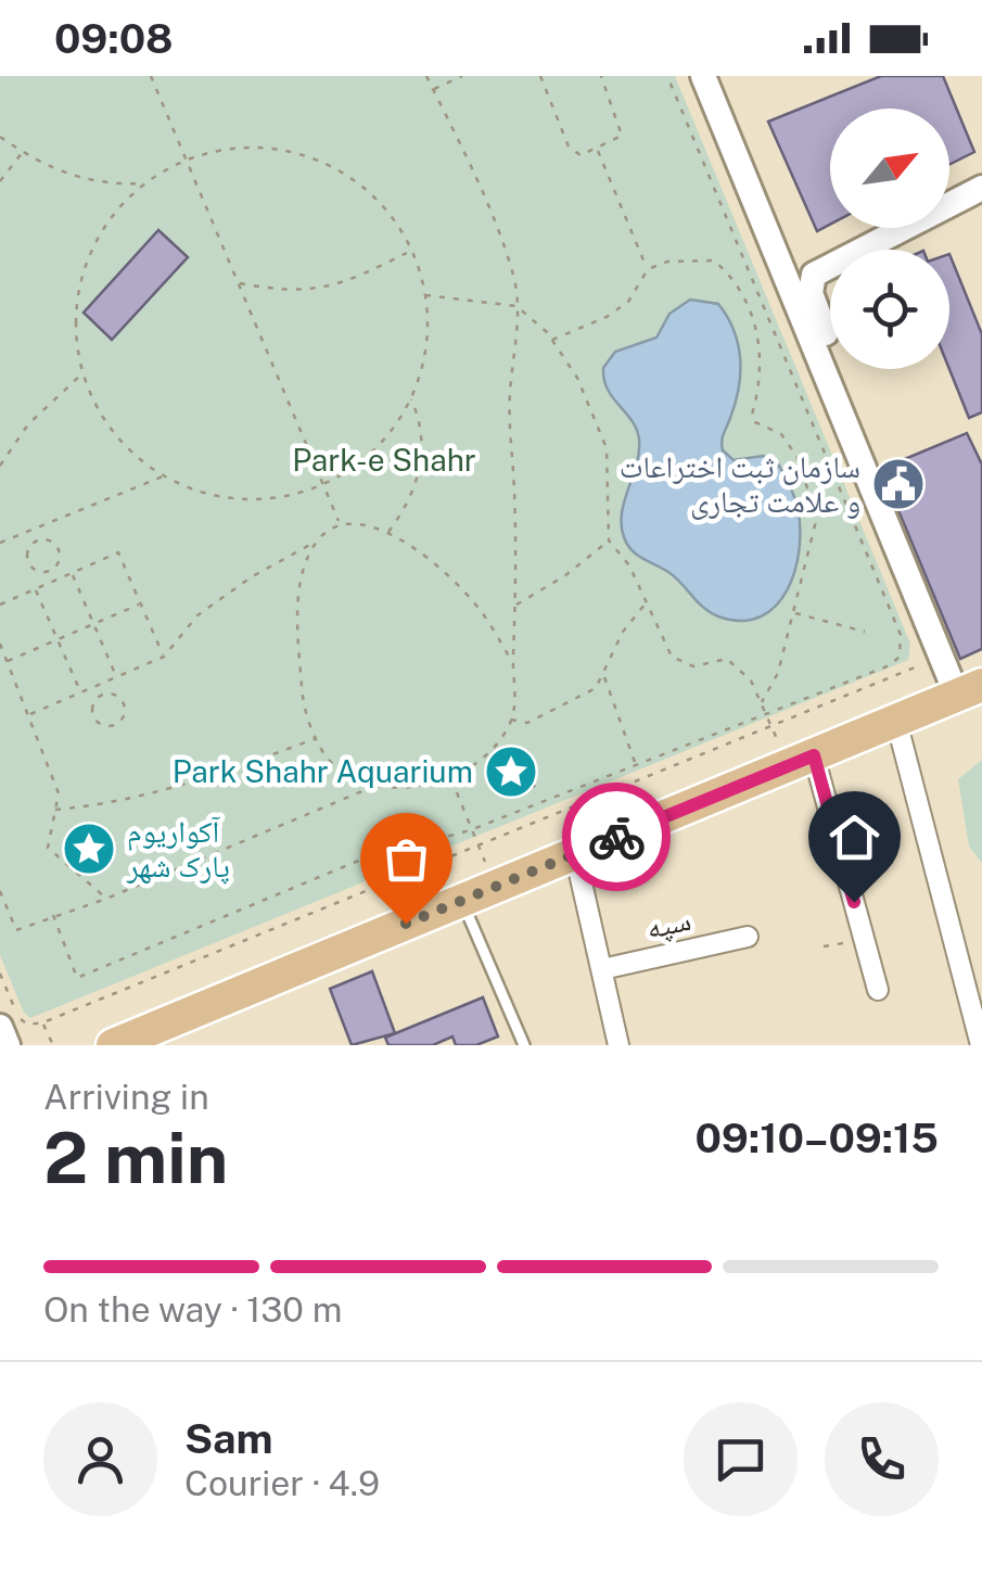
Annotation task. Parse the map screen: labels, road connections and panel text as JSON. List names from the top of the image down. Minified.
{"streets":{"street":["سپه"]},"parks":["Park-e Shahr"],"places":{"public building":["سازمان ثبت اختراعات و علامت تجاری"],"place":["Park Shahr Aquarium","آکواریوم پارک شهر"]},"north":"top right","page":{"status":"09:08","heading":["2 min","Arriving in","09:10–09:15"],"panel":["Sam","Courier · 4.9"],"bar":"On the way · 130 m"}}
